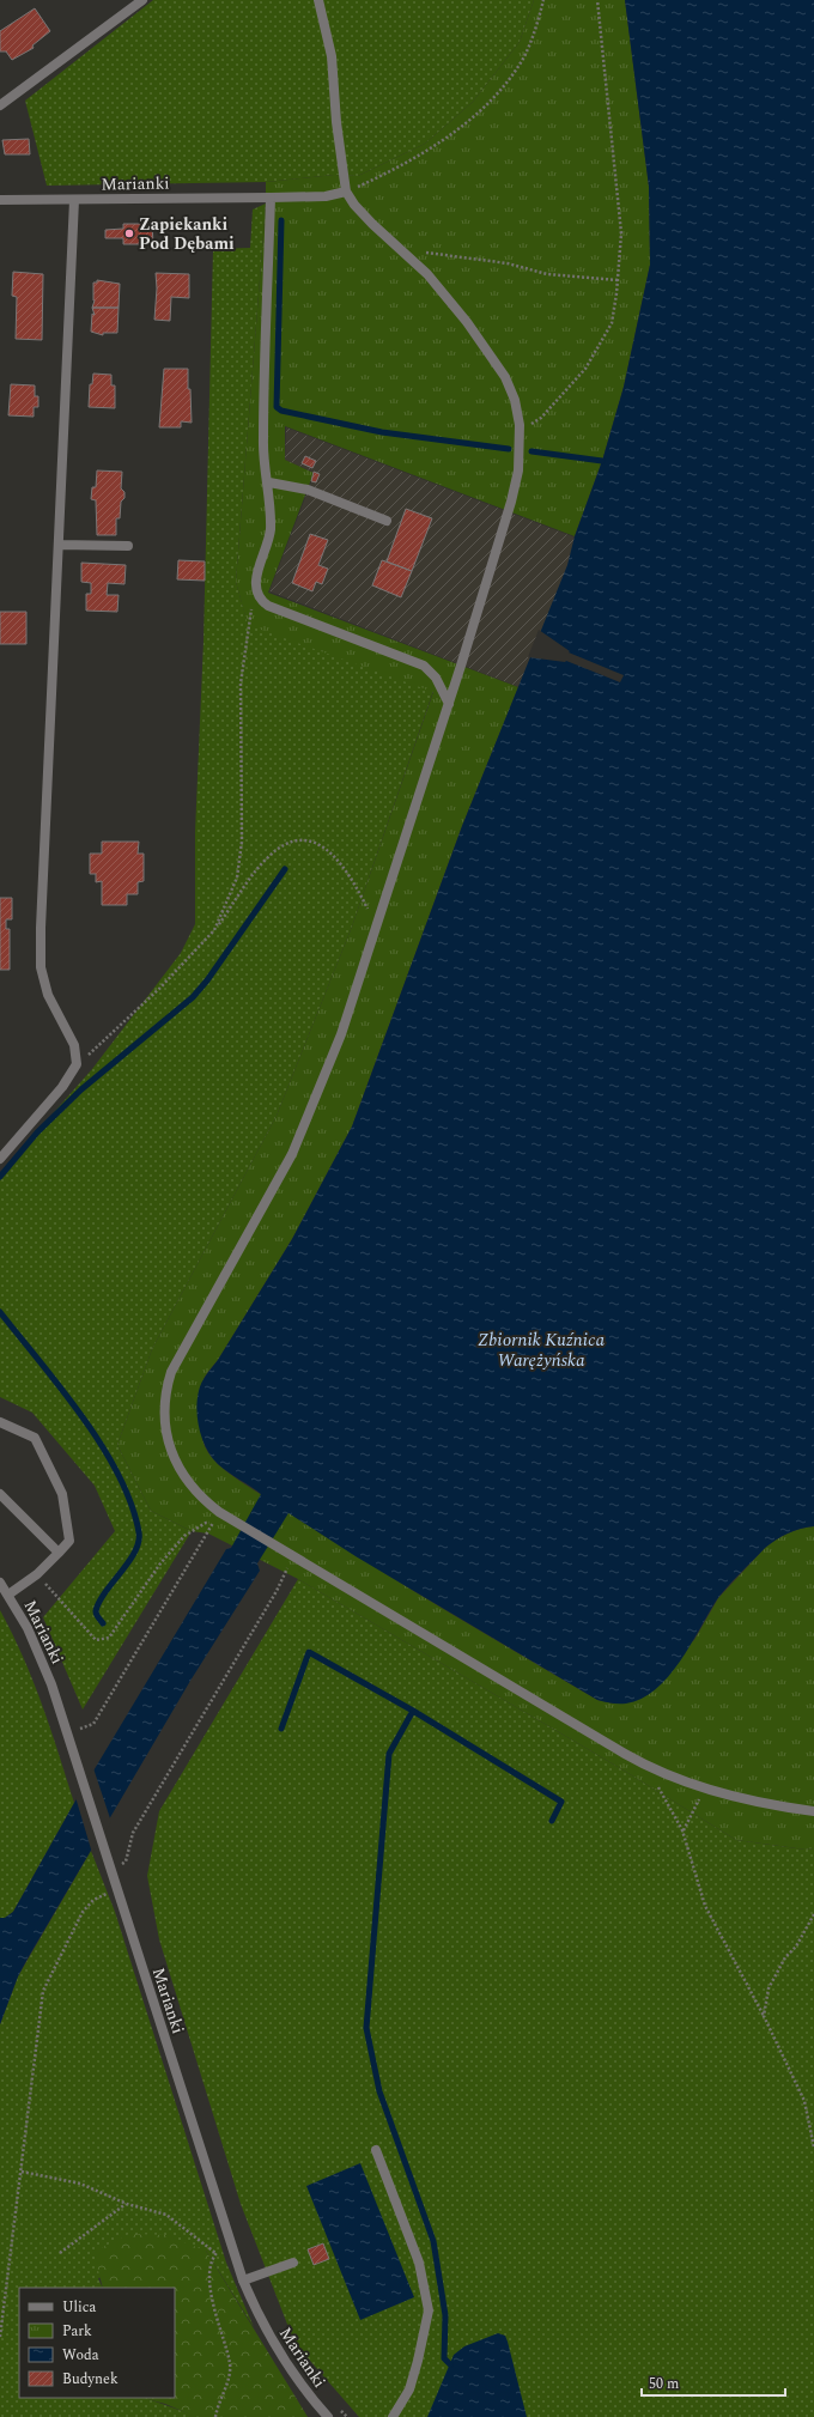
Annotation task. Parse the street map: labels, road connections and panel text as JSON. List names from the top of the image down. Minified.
{"streets":{"street":["Marianki"]},"water":["Zbiornik Kuźnica Warężyńska"],"places":["Zapiekanki Pod Dębami"],"legend":["Ulica","Park","Woda","Budynek"],"scale_bar":"50 m"}
